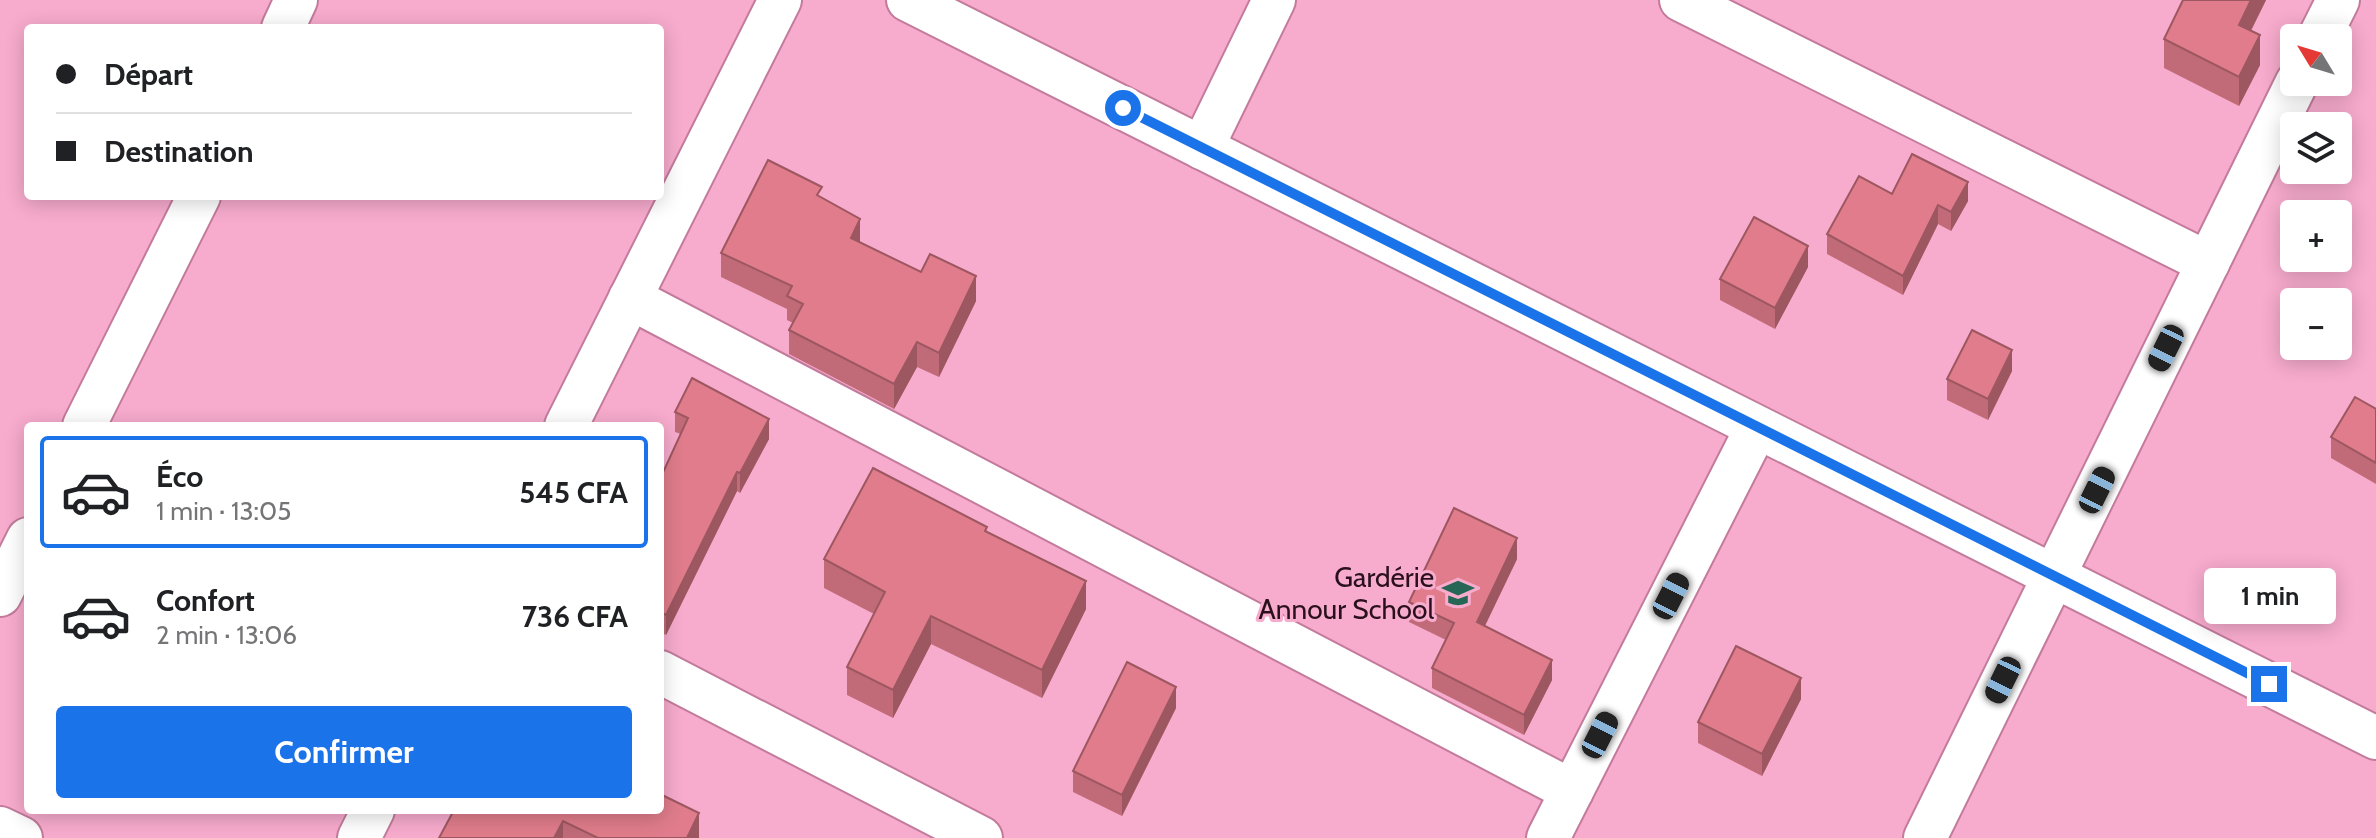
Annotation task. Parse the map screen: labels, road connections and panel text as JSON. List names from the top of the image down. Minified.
{"places":{"school or university":["Gardérie Annour School"]},"north":"top left","page":{"map_buttons":["+","−"],"banner":["Départ","Destination"],"list":[{"name":"Éco","note":"1 min · 13:05","value":"545 CFA"},{"name":"Confort","note":"2 min · 13:06","value":"736 CFA"}],"bubble":"1 min","buttons":"Confirmer"}}
